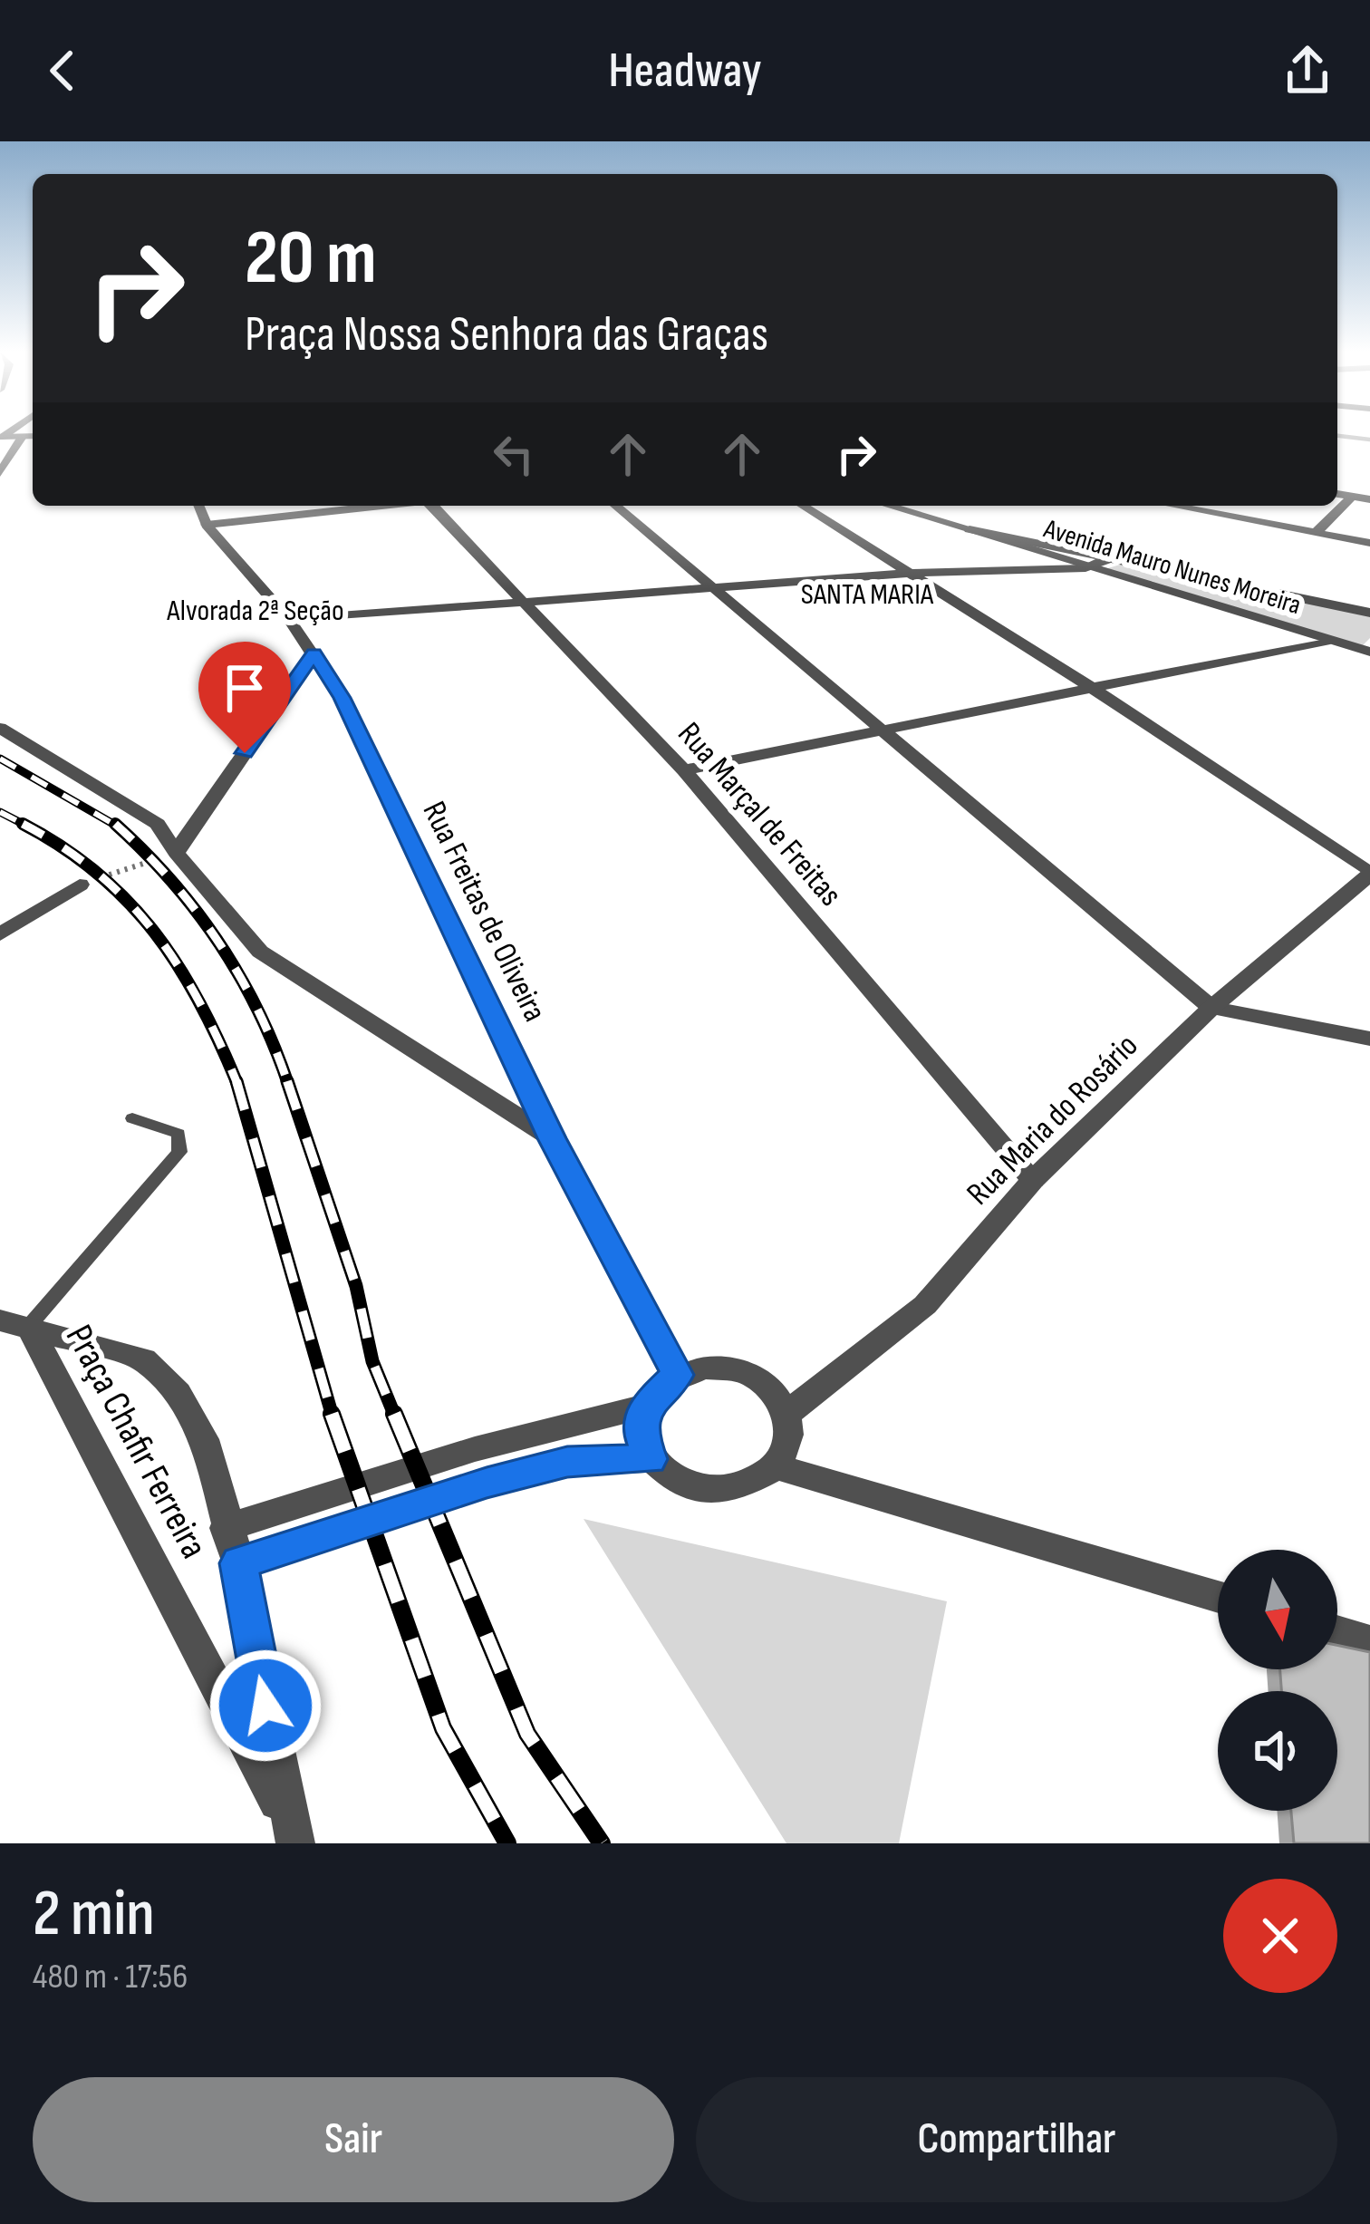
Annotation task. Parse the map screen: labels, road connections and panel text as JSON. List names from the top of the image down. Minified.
{"streets":{"street":["Avenida Mauro Nunes Moreira","Rua Marçal de Freitas","Rua Freitas de Oliveira","Rua Maria do Rosário","Praça Chafir Ferreira"]},"crossings":[["Rua Marçal de Freitas","Rua Maria do Rosário"],["Rua Freitas de Oliveira","Rua Maria do Rosário"]],"districts":["SANTA MARIA","Alvorada 2ª Seção"],"north":"bottom","page":{"header":"Headway","turn":["20 m","Praça Nossa Senhora das Graças"],"heading":["2 min","480 m · 17:56"],"buttons":["Sair","Compartilhar"]}}
